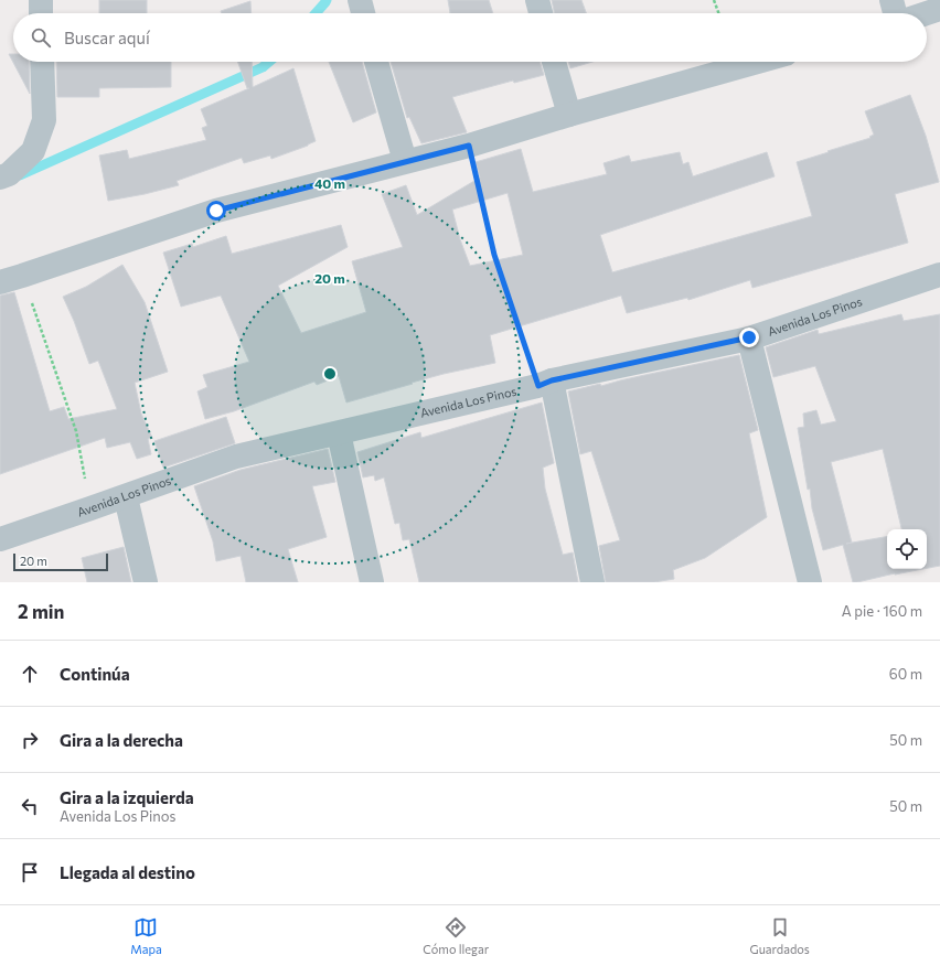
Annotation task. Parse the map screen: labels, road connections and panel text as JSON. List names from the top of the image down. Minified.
{"streets":{"street":["Avenida Los Pinos"]},"scale_bar":"20 m","page":{"search":"Buscar aquí","scale":"20 m","heading":["2 min","A pie · 160 m"],"list":[["Continúa","60 m"],["Gira a la derecha","50 m"],["Gira a la izquierda","Avenida Los Pinos","50 m"],"Llegada al destino"],"nav":["Mapa","Cómo llegar","Guardados"]},"rings":["40 m","20 m"]}
